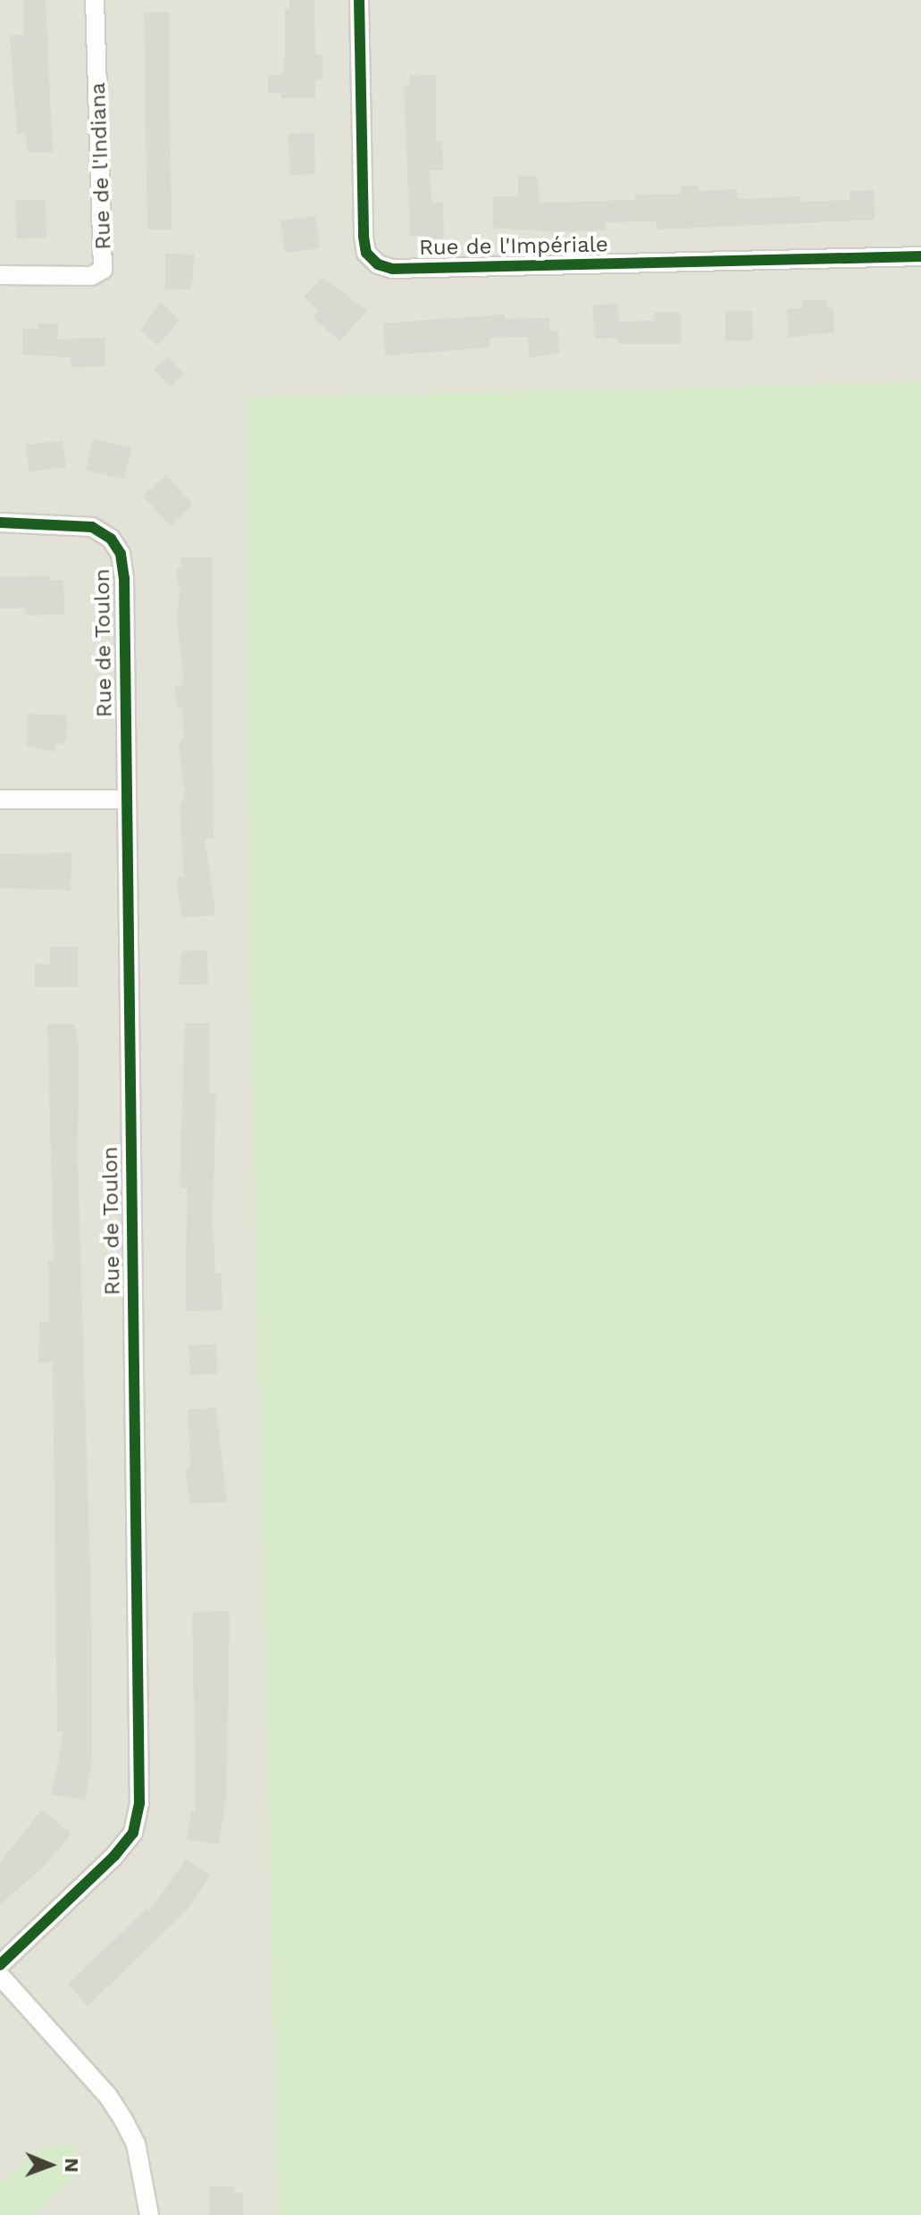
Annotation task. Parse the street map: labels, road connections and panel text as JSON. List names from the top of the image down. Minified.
{"streets":{"street":["Rue de l'Indiana","Rue de l'Impériale","Rue de Toulon"]},"north":"right"}
